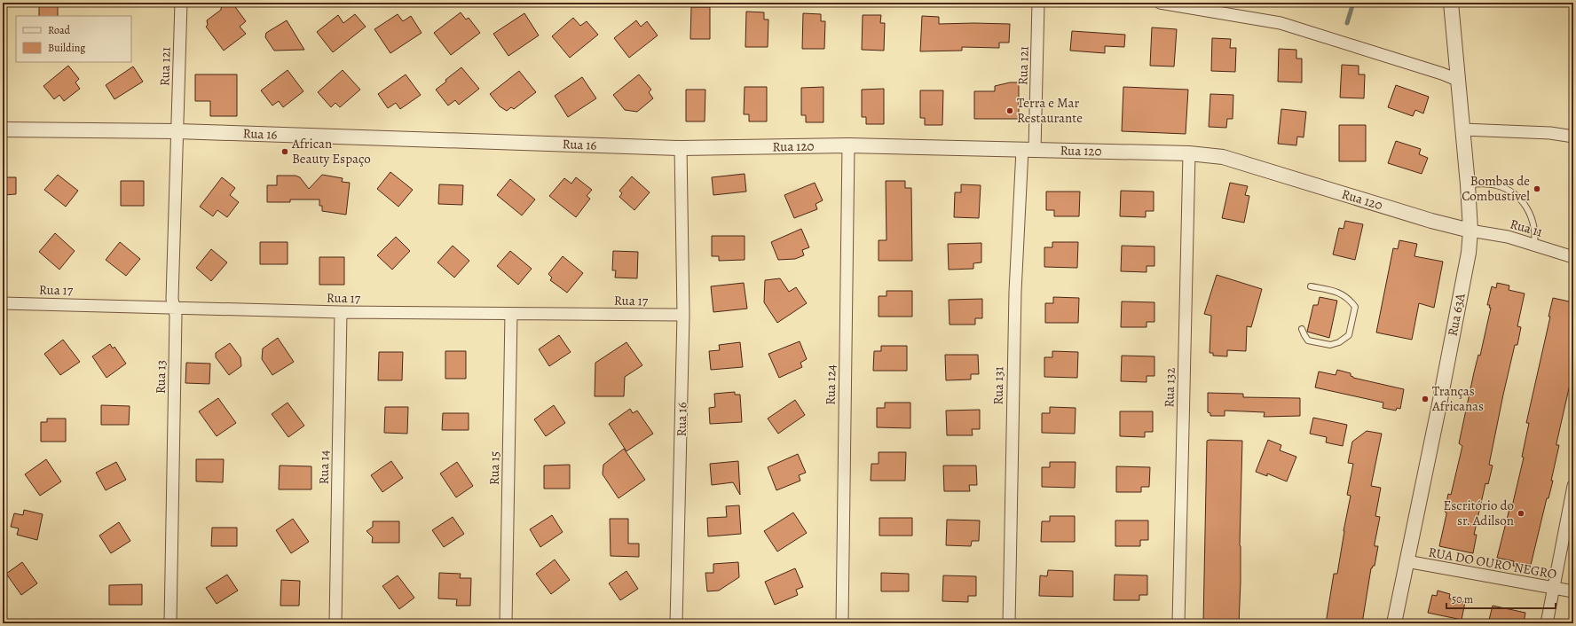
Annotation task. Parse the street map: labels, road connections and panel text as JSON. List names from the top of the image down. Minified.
{"streets":{"street":["Rua 121","Rua 16","Rua 120","Rua 11","Rua 17","Rua 63A","Rua 13","Rua 124","Rua 131","Rua 132","Rua 14","Rua 15","RUA DO OURO NEGRO"]},"crossings":[["Rua 121","Rua 16"],["Rua 121","Rua 120"],["Rua 121","Rua 13"],["Rua 121","Rua 131"],["Rua 16","Rua 120"],["Rua 16","Rua 17"],["Rua 16","Rua 13"],["Rua 120","Rua 11"],["Rua 120","Rua 63A"],["Rua 120","Rua 124"],["Rua 120","Rua 131"],["Rua 120","Rua 132"],["Rua 11","Rua 63A"],["Rua 17","Rua 13"],["Rua 17","Rua 14"],["Rua 17","Rua 15"],["Rua 63A","RUA DO OURO NEGRO"]],"places":["Terra e Mar Restaurante","African Beauty Espaço","Bombas de Combustível","Tranças Africanas","Escritório do sr. Adilson"],"legend":["Road","Building"],"scale_bar":"50 m"}
